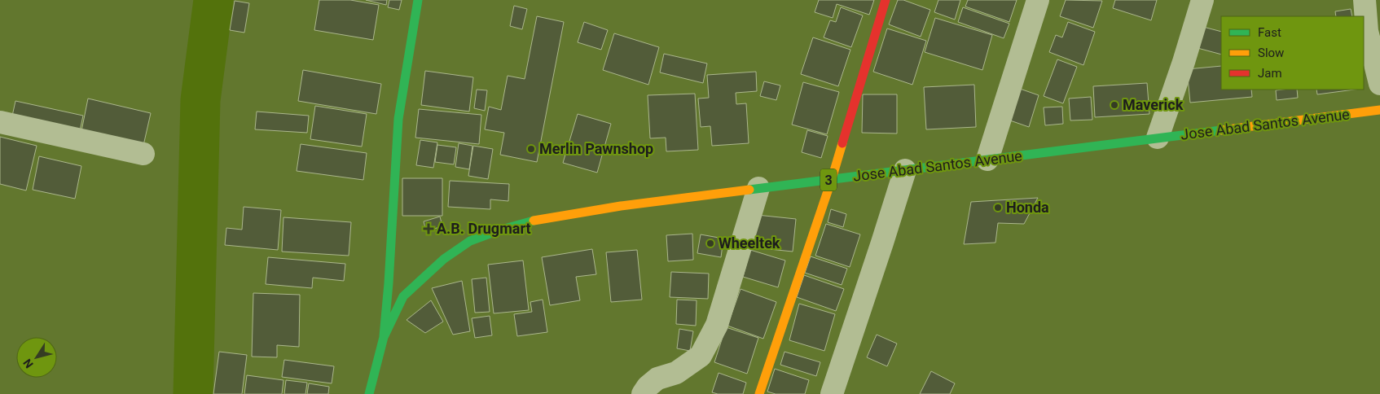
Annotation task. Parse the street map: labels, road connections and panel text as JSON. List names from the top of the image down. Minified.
{"streets":{"main road":["Jose Abad Santos Avenue","3"]},"places":{"other":["Maverick","Merlin Pawnshop","Honda","Wheeltek"],"health":["A.B. Drugmart"]},"legend":["Fast","Slow","Jam"],"north":"bottom left"}
